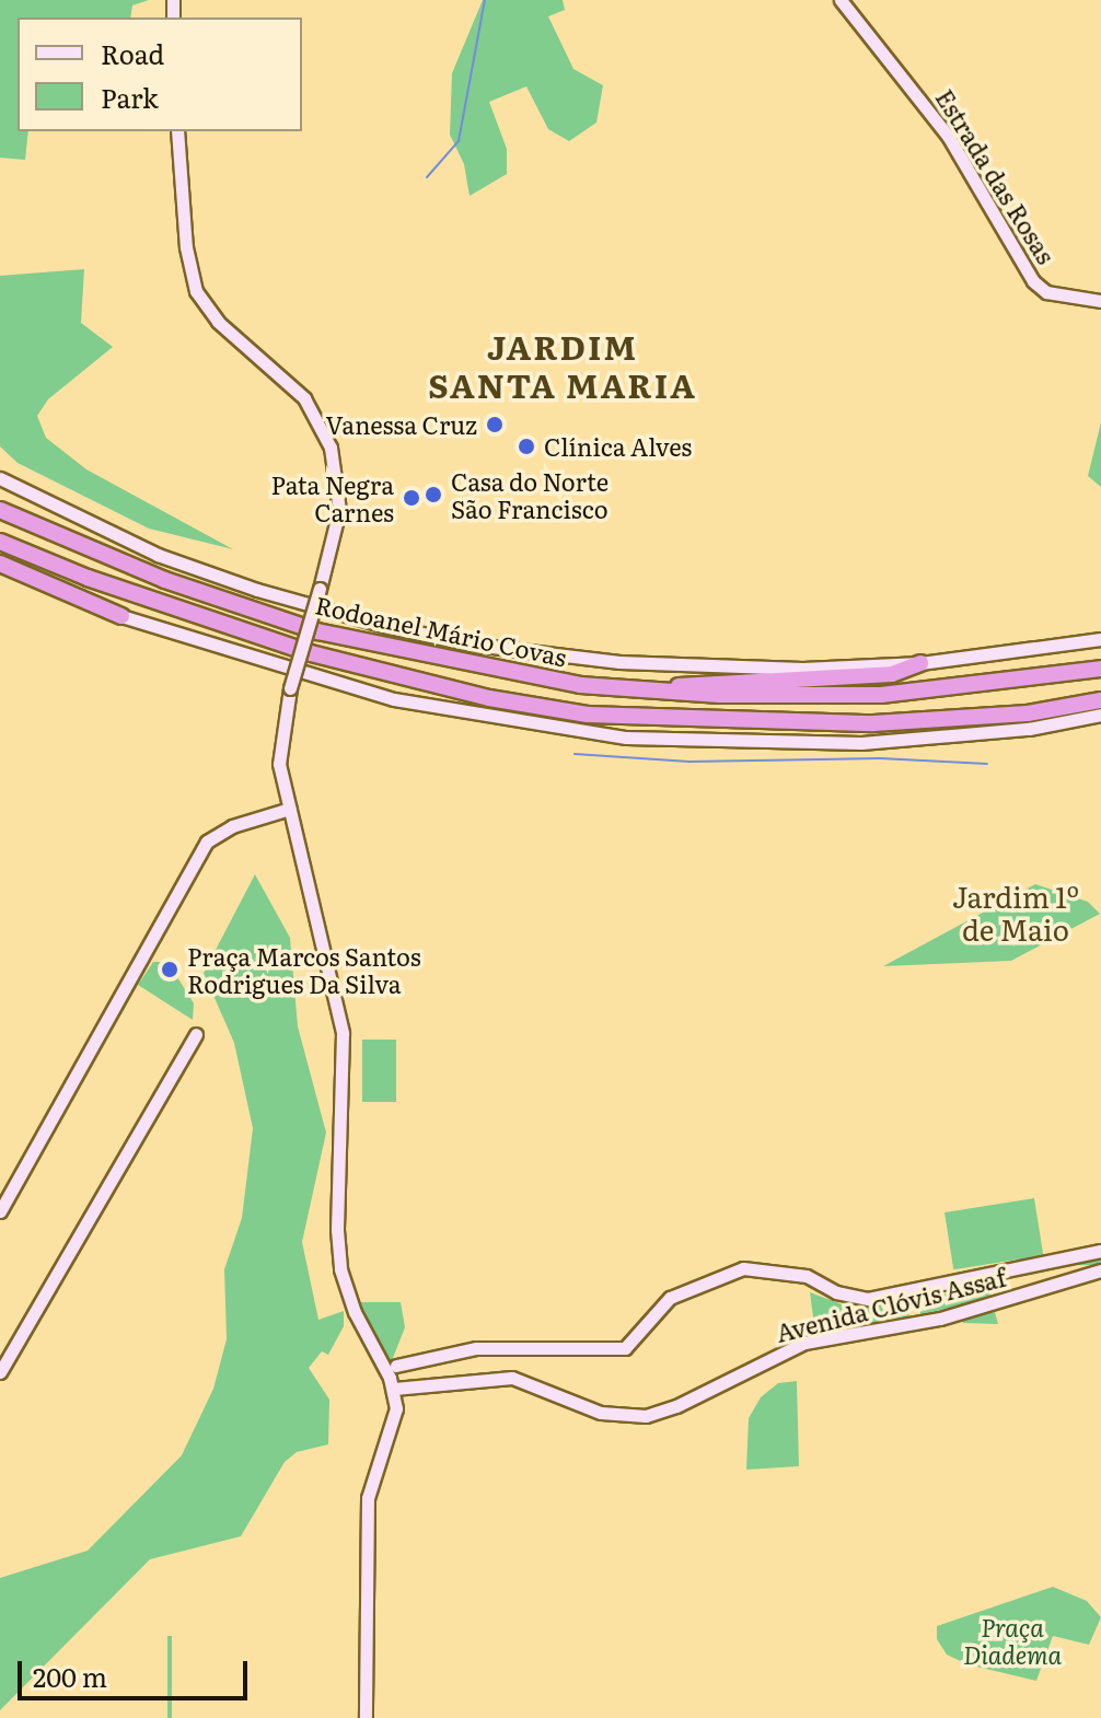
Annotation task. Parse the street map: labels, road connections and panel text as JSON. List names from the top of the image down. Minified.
{"streets":{"highway":["Rodoanel Mário Covas"],"main road":["Estrada das Rosas","Avenida Clóvis Assaf"]},"districts":["JARDIM SANTA MARIA","Jardim 1º de Maio"],"parks":["Praça Diadema"],"places":["Vanessa Cruz","Clínica Alves","Casa do Norte São Francisco","Pata Negra Carnes","Praça Marcos Santos Rodrigues Da Silva"],"legend":["Road","Park"],"scale_bar":"200 m"}
